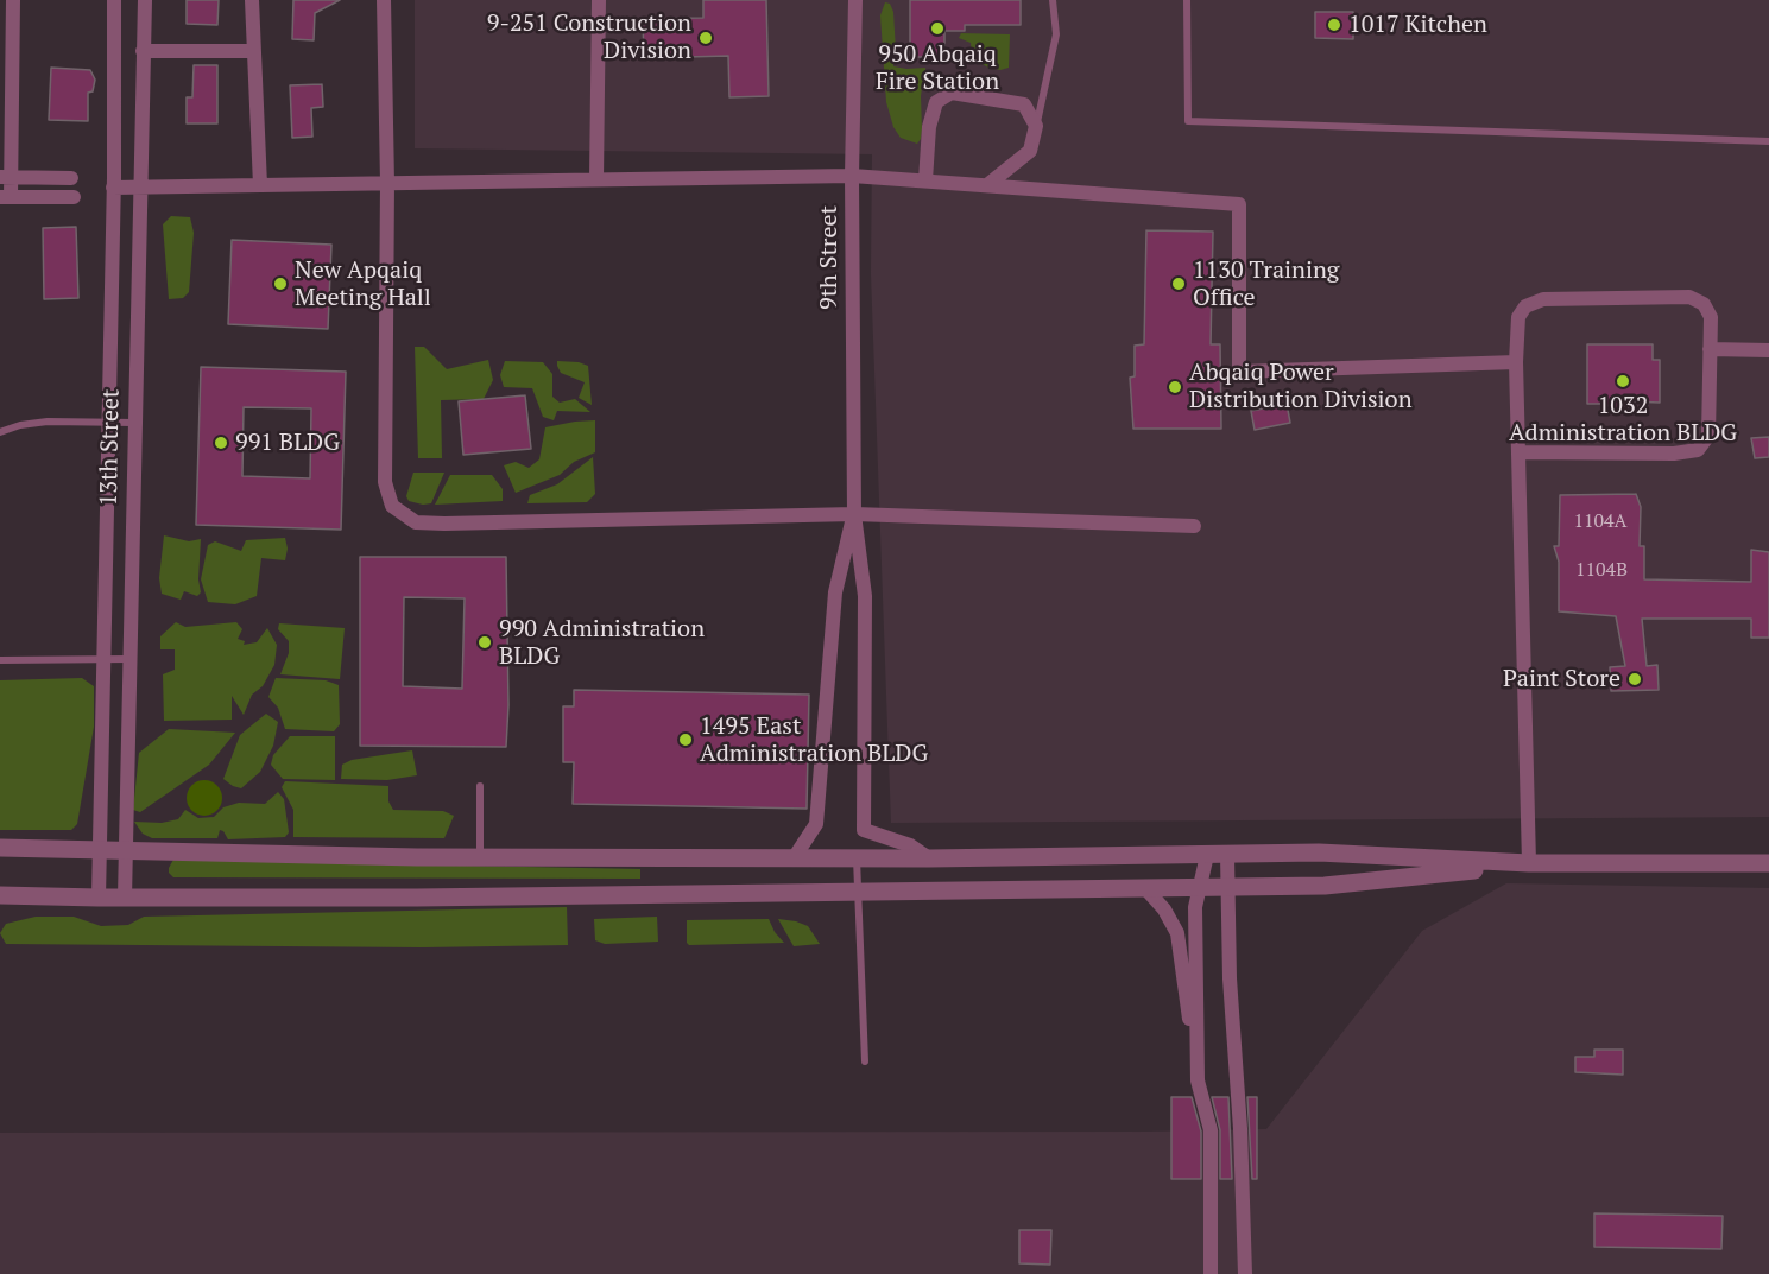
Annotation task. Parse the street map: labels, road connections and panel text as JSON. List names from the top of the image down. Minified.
{"streets":{"street":["9th Street","13th Street"]},"places":["1017 Kitchen","950 Abqaiq Fire Station","9-251 Construction Division","New Apqaiq Meeting Hall","1130 Training Office","1032 Administration BLDG","Abqaiq Power Distribution Division","991 BLDG","990 Administration BLDG","Paint Store","1495 East Administration BLDG"],"house_numbers":["1104A","1104B"]}
